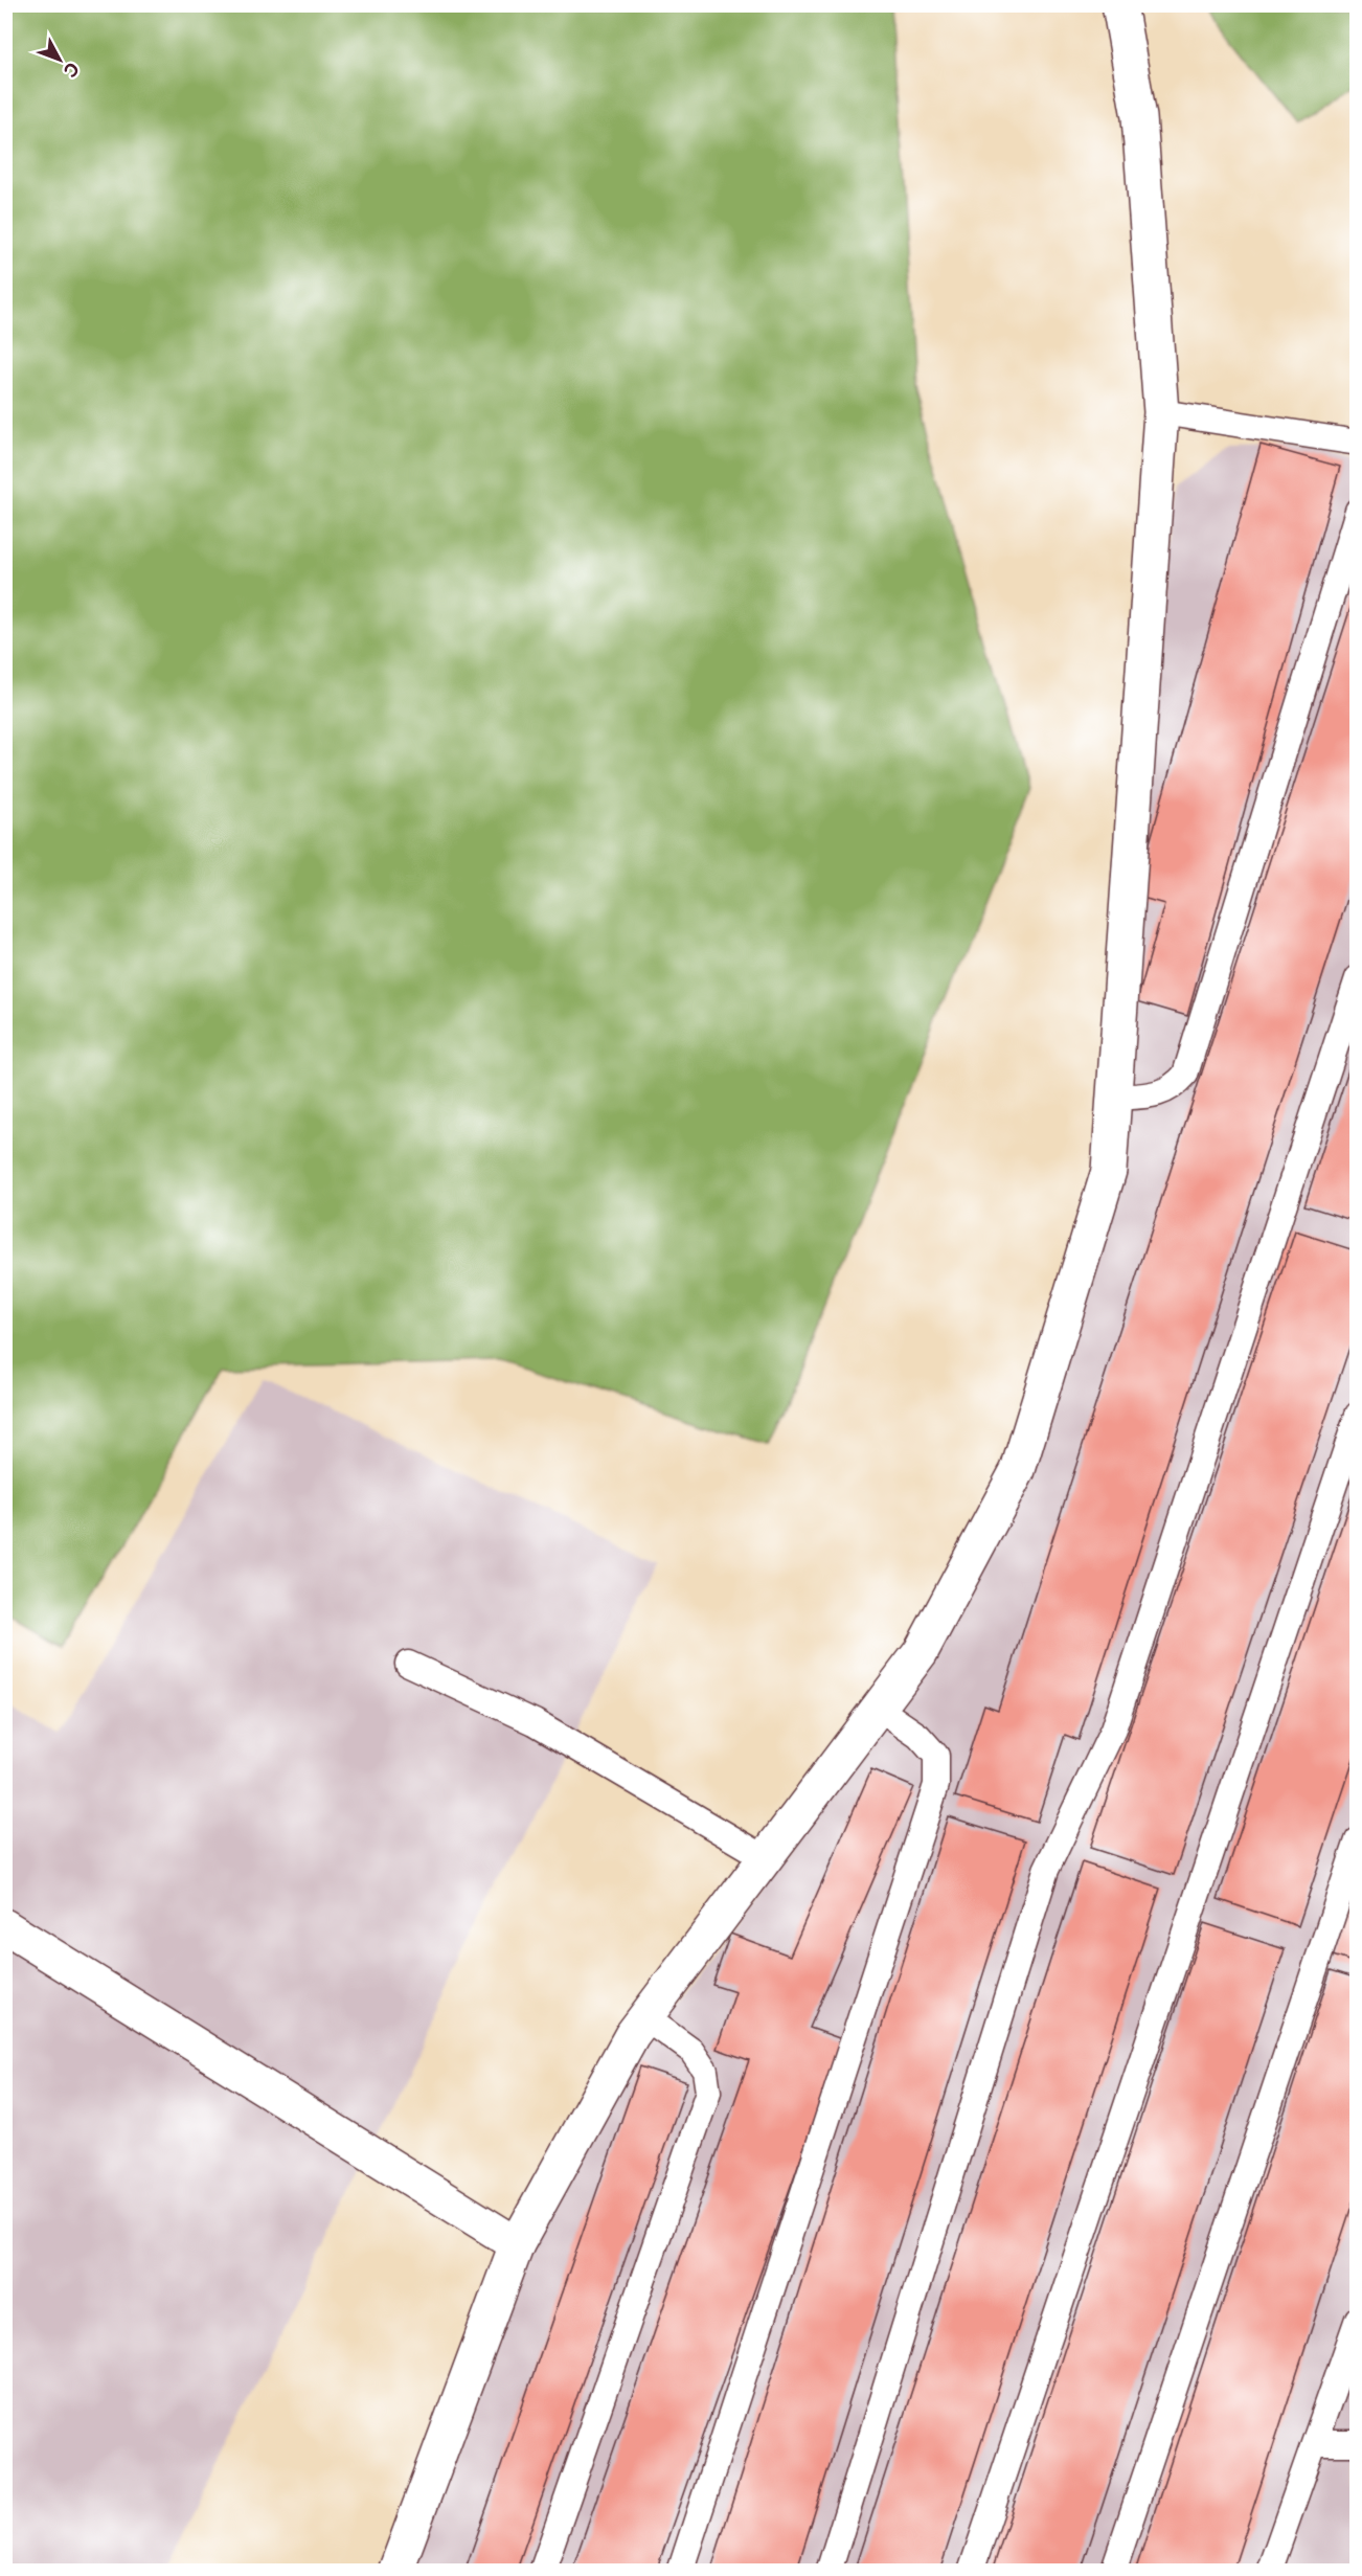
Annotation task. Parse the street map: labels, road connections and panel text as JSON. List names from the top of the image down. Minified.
{"north":"bottom right"}
